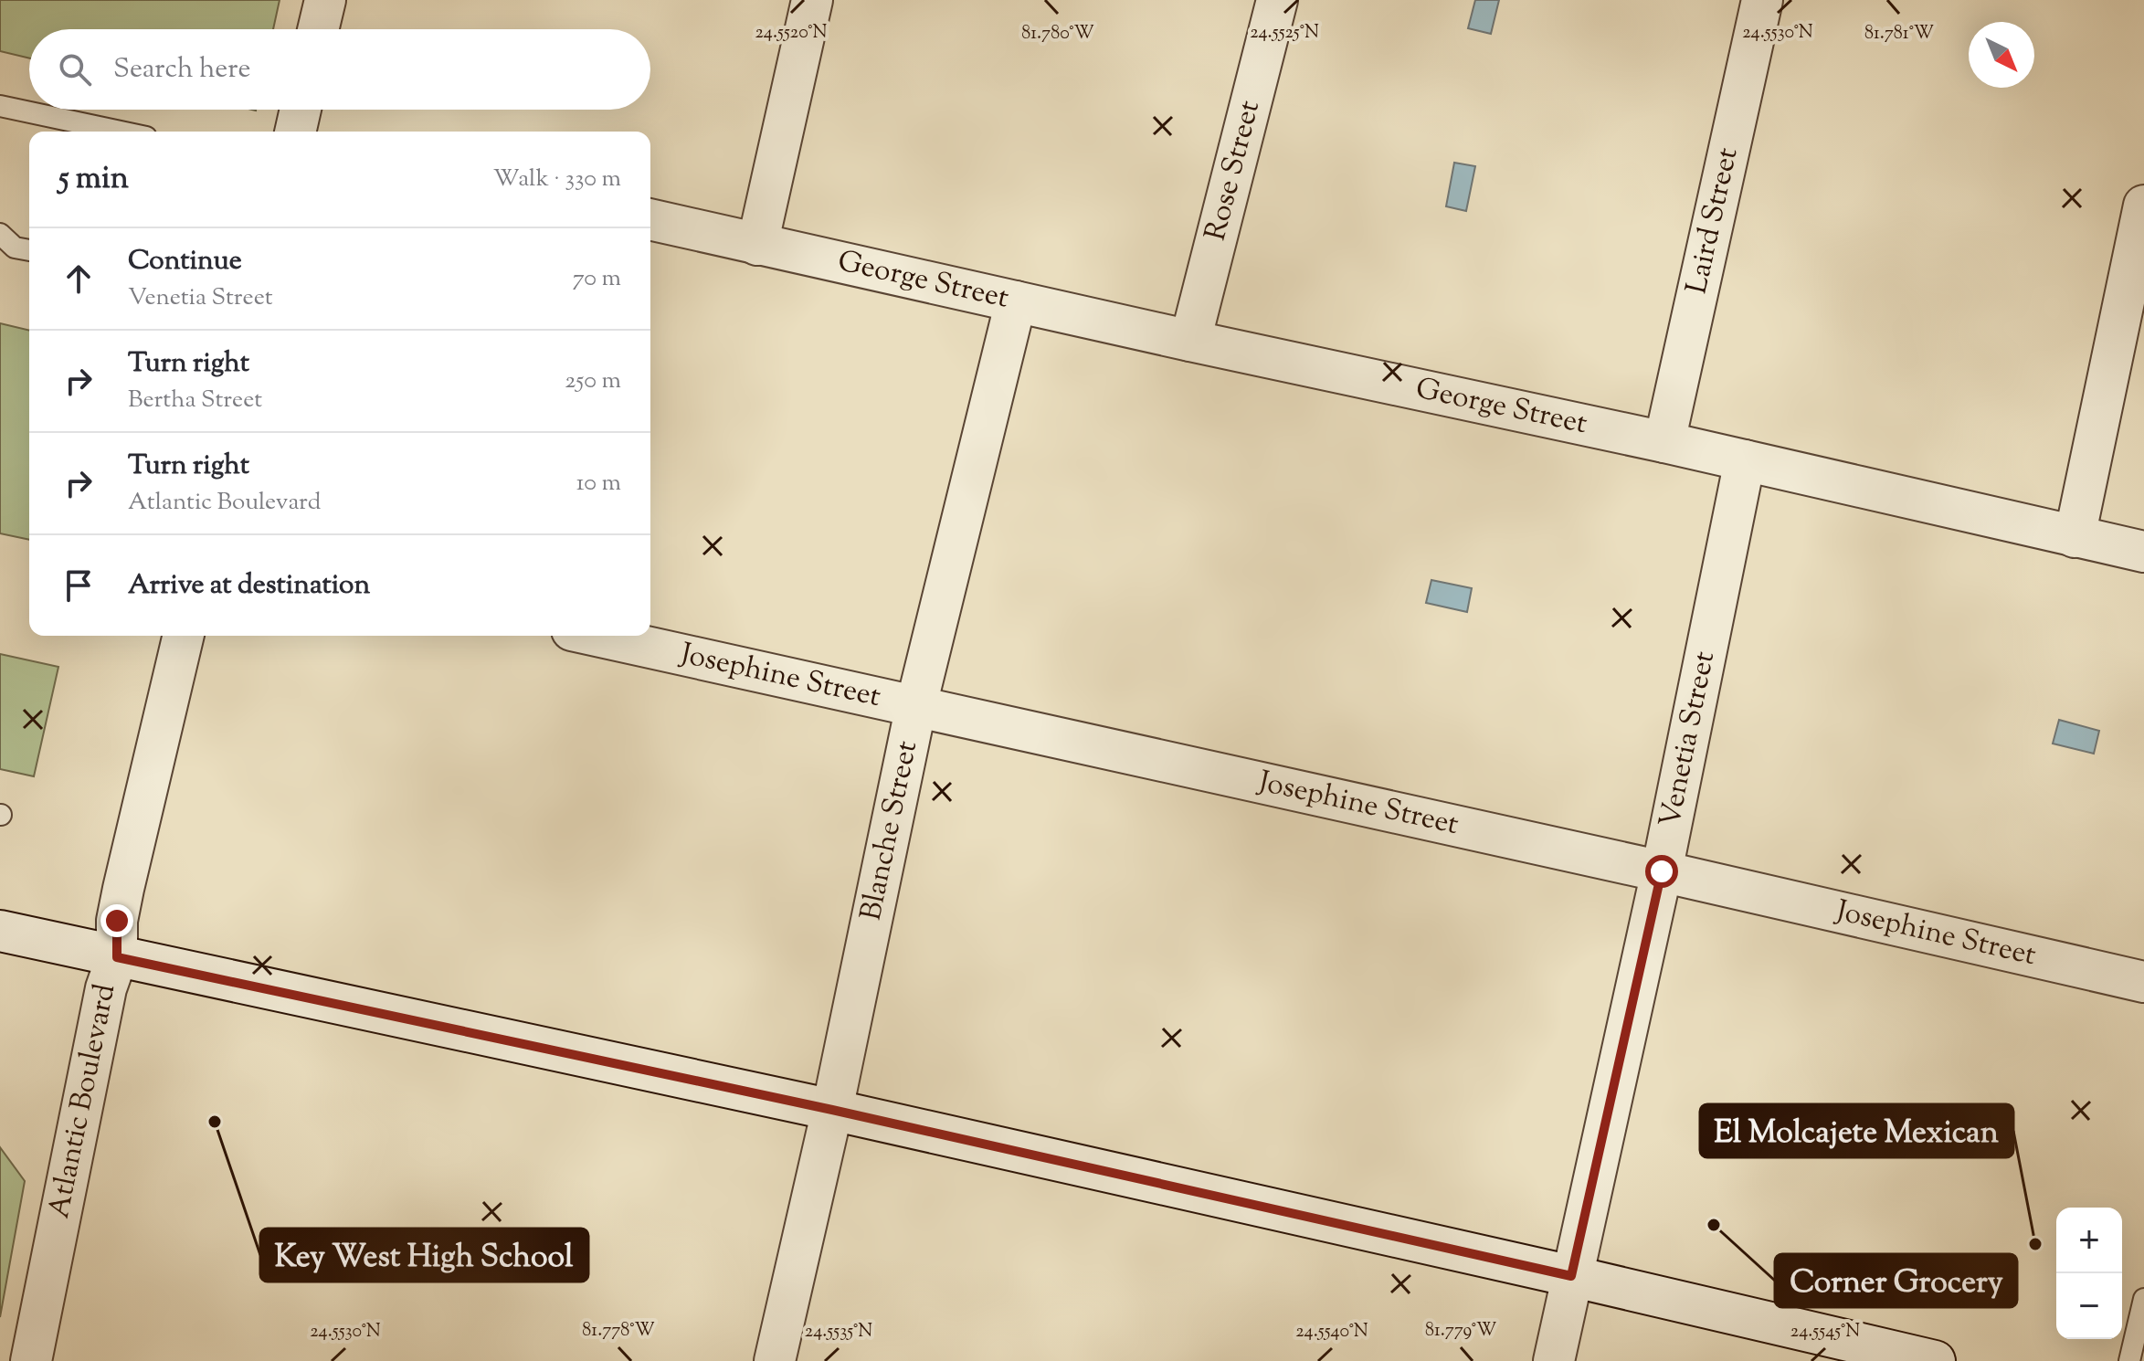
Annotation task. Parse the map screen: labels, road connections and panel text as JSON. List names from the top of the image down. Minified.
{"streets":{"street":["Rose Street","Laird Street","George Street","Josephine Street","Venetia Street","Blanche Street","Atlantic Boulevard"]},"crossings":[["Rose Street","George Street"],["Laird Street","George Street"],["George Street","Venetia Street"],["George Street","Blanche Street"],["Josephine Street","Venetia Street"],["Josephine Street","Blanche Street"]],"places":["Key West High School","Corner Grocery","El Molcajete Mexican"],"north":"bottom right","page":{"search":"Search here","heading":["5 min","Walk · 330 m"],"list":[["Continue","Venetia Street","70 m"],["Turn right","Bertha Street","250 m"],["Turn right","Atlantic Boulevard","10 m"],"Arrive at destination"],"map_buttons":["+","−"]},"coordinates":["24.5520°N","24.5525°N","24.5530°N","81.780°W","81.781°W","81.778°W","81.779°W","24.5535°N","24.5540°N","24.5545°N"]}
